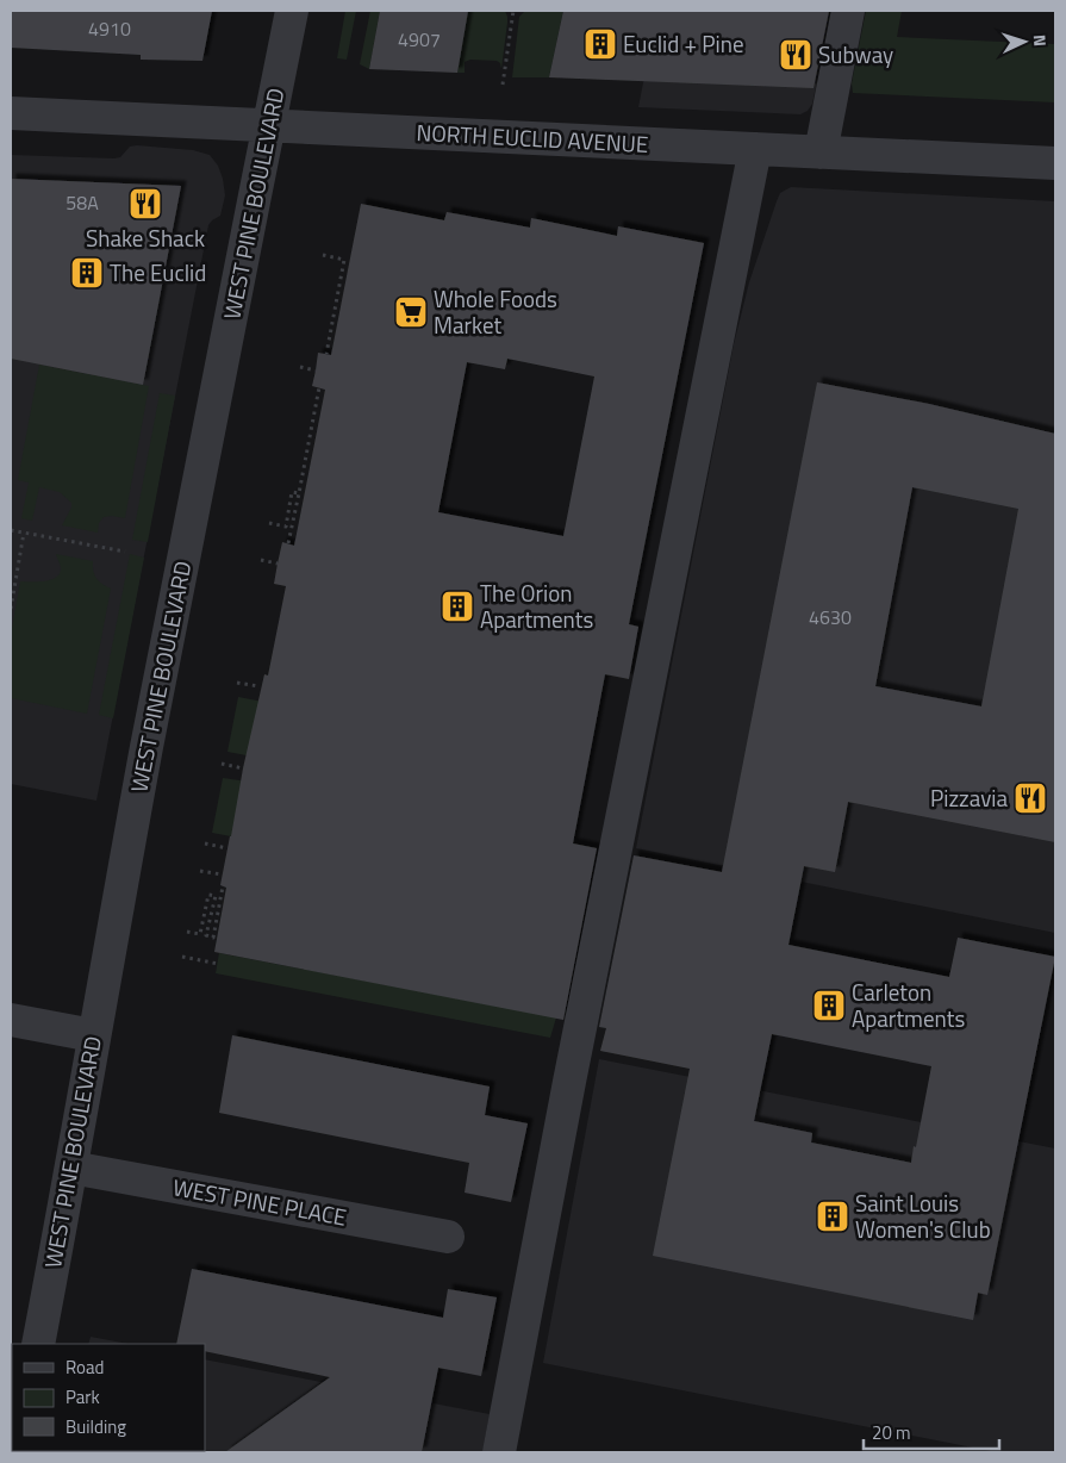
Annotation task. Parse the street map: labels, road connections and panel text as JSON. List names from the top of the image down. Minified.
{"streets":{"street":["NORTH EUCLID AVENUE","WEST PINE BOULEVARD","WEST PINE PLACE"]},"crossings":[["NORTH EUCLID AVENUE","WEST PINE BOULEVARD"],["WEST PINE BOULEVARD","WEST PINE PLACE"]],"places":{"building":["Euclid + Pine","The Euclid","The Orion Apartments","Carleton Apartments","Saint Louis Women's Club"],"restaurant":["Subway","Shake Shack","Pizzavia"],"supermarket":["Whole Foods Market"]},"house_numbers":["4910","4907","58A","4630"],"legend":["Road","Park","Building"],"scale_bar":"20 m","north":"right"}
